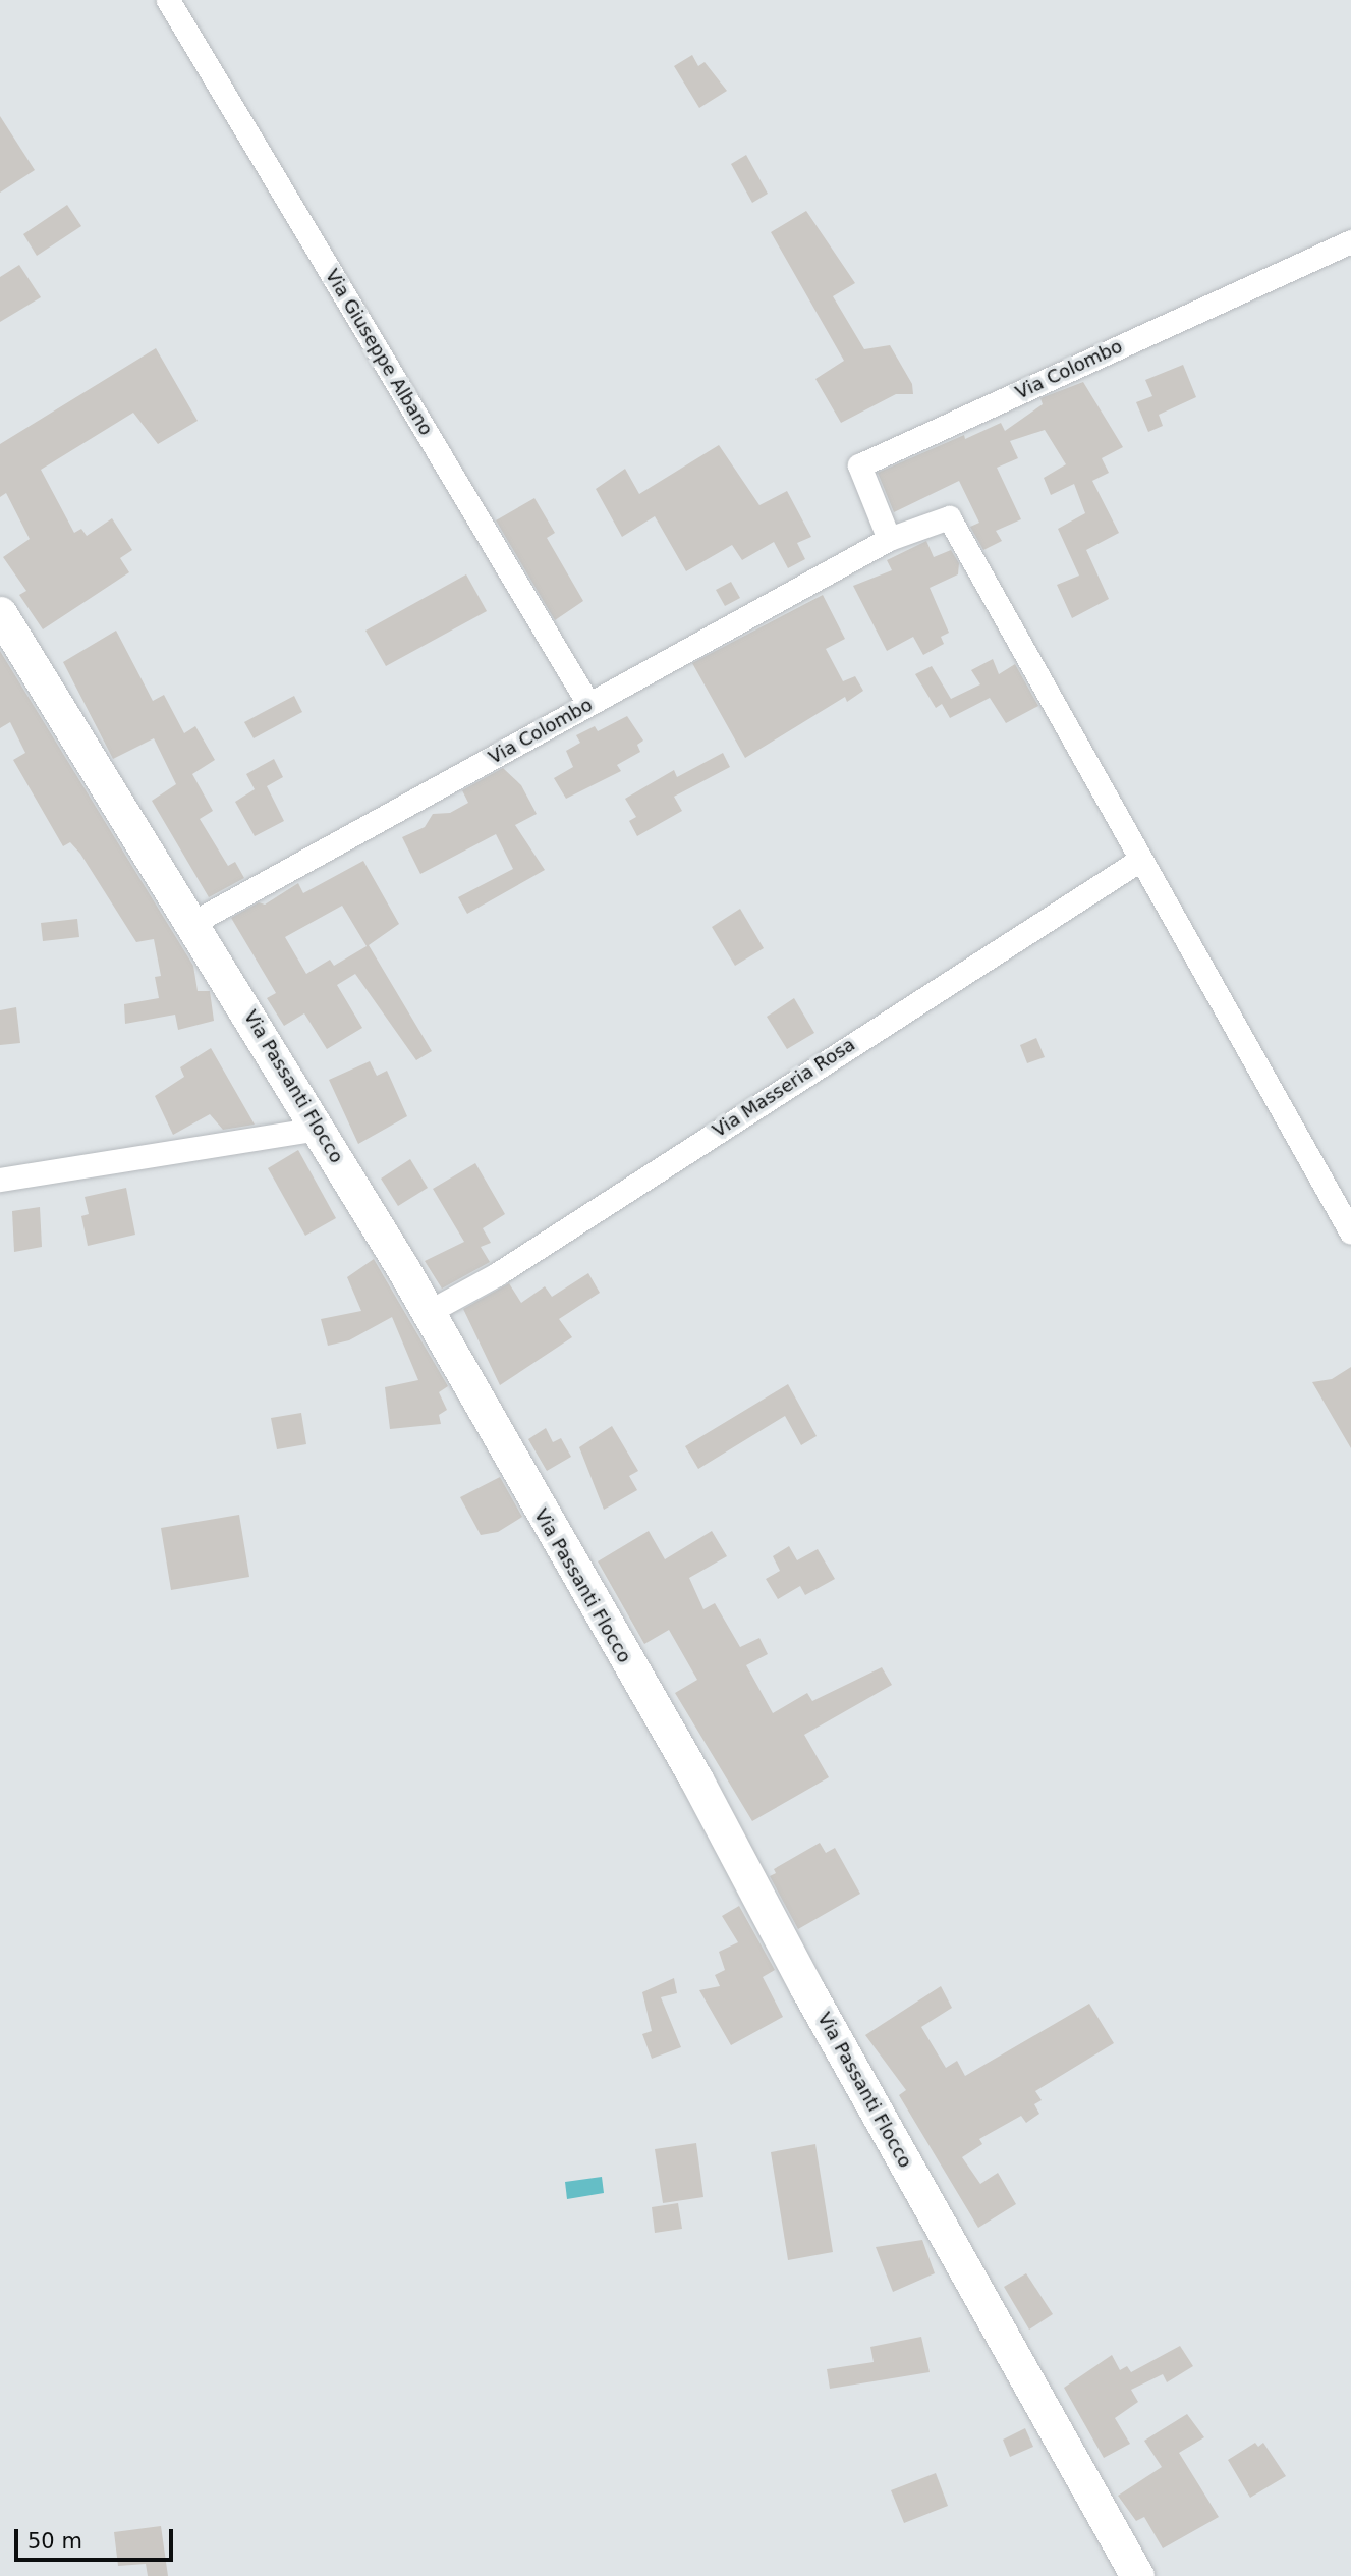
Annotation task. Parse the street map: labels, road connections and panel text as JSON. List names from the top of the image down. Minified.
{"streets":{"main road":["Via Passanti Flocco"],"street":["Via Giuseppe Albano","Via Colombo","Via Masseria Rosa"]},"crossings":[["Via Giuseppe Albano","Via Colombo"],["Via Colombo","Via Passanti Flocco"],["Via Colombo","Via Masseria Rosa"],["Via Passanti Flocco","Via Masseria Rosa"]],"scale_bar":"50 m"}
